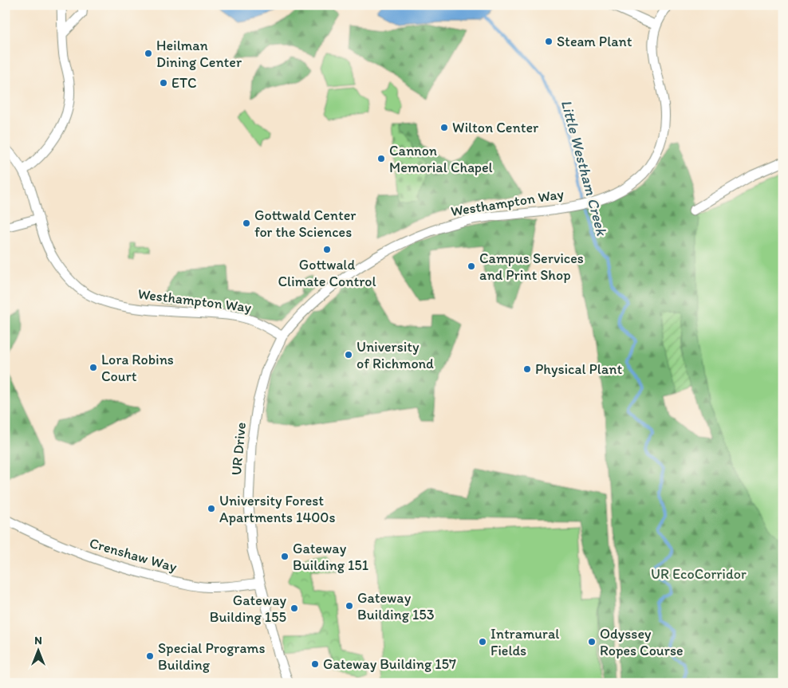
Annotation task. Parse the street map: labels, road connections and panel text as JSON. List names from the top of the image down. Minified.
{"streets":{"street":["Westhampton Way","UR Drive","Crenshaw Way"]},"crossings":[["Westhampton Way","UR Drive"],["UR Drive","Crenshaw Way"]],"water":["Little Westham Creek"],"parks":["UR EcoCorridor"],"places":["Steam Plant","Heilman Dining Center","ETC","Wilton Center","Cannon Memorial Chapel","Gottwald Center for the Sciences","Gottwald Climate Control","Campus Services and Print Shop","University of Richmond","Lora Robins Court","Physical Plant","University Forest Apartments 1400s","Gateway Building 151","Gateway Building 153","Gateway Building 155","Intramural Fields","Odyssey Ropes Course","Special Programs Building","Gateway Building 157"],"north":"top"}
